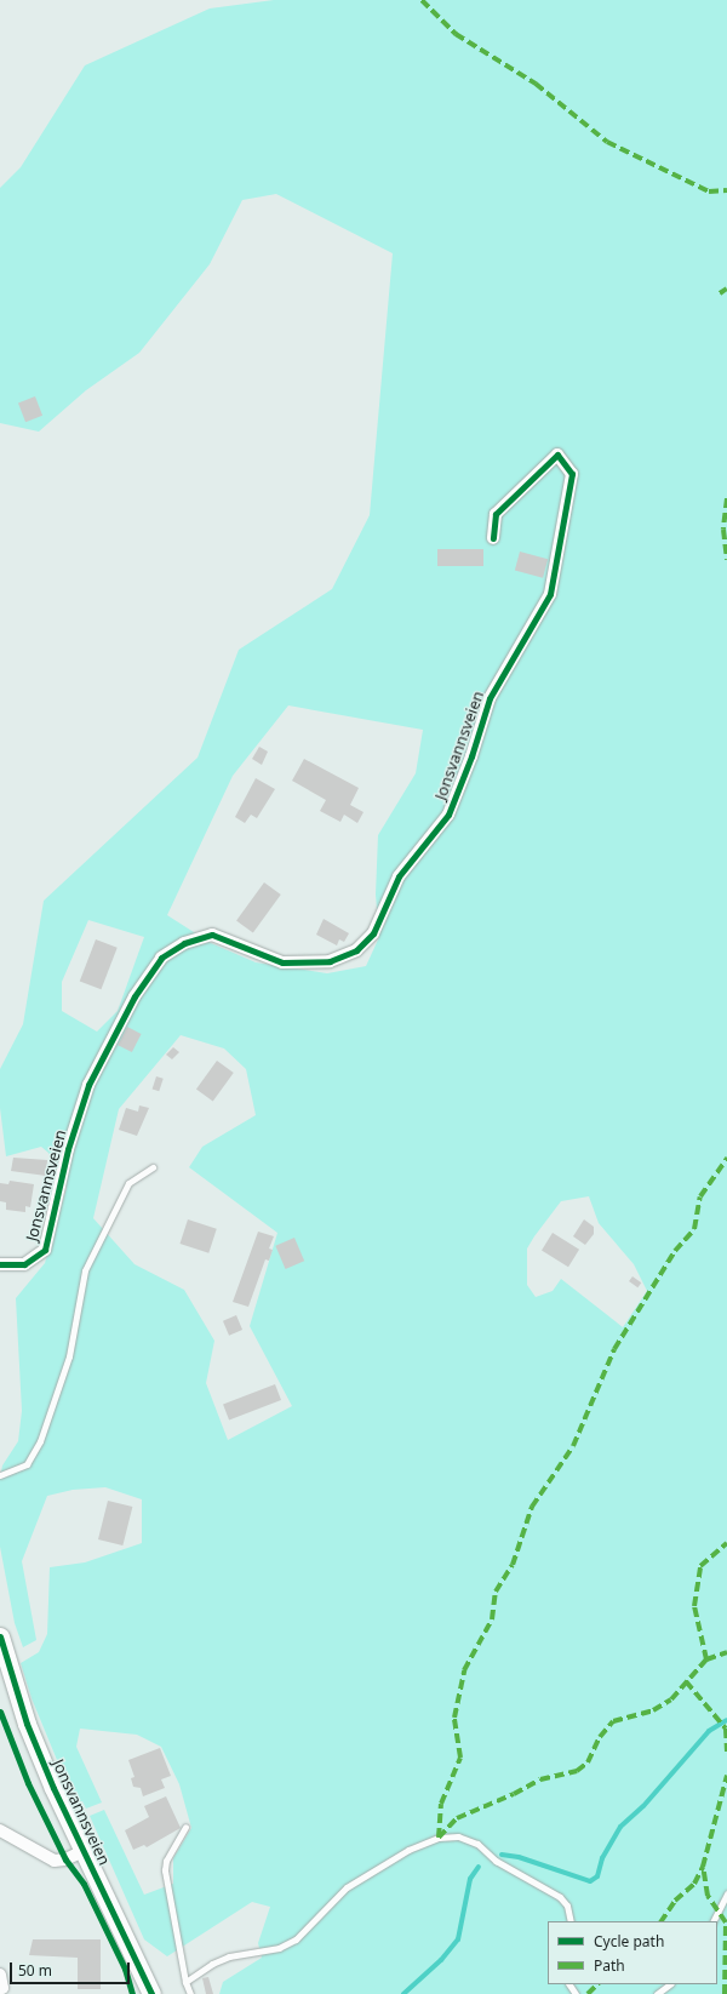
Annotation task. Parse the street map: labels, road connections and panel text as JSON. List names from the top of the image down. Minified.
{"streets":{"main road":["Jonsvannsveien"]},"legend":["Cycle path","Path"],"scale_bar":"50 m"}
